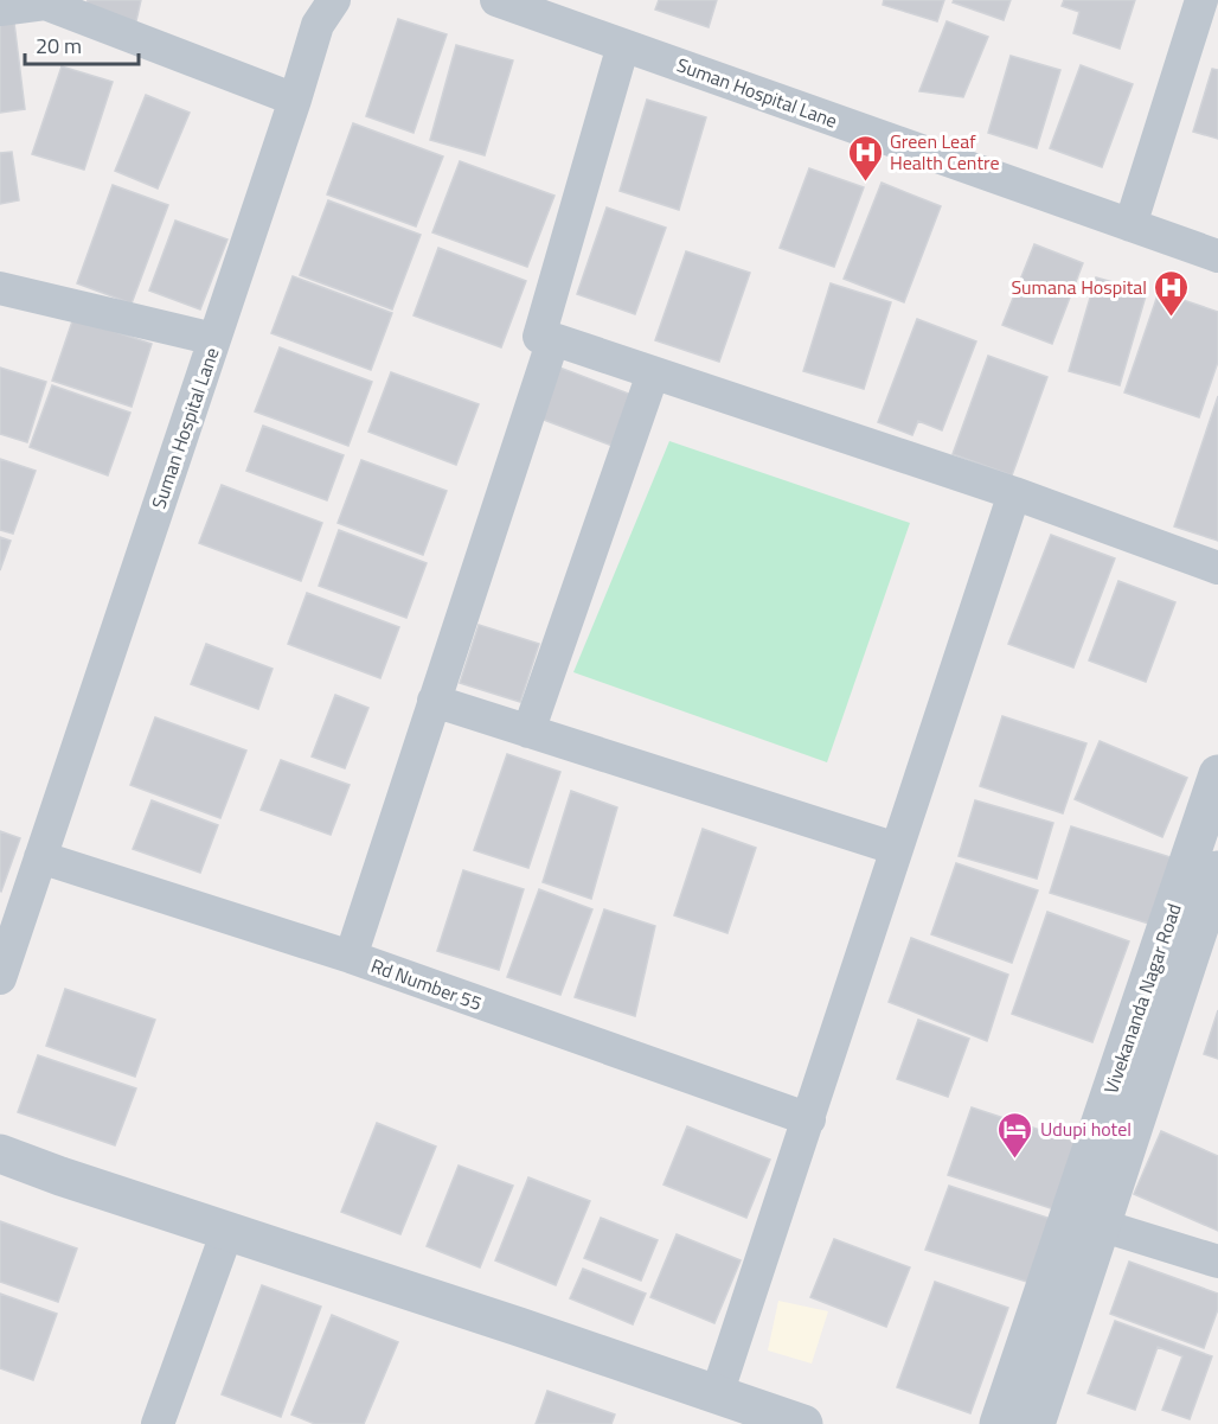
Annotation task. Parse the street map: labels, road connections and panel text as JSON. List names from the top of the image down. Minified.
{"streets":{"street":["Suman Hospital Lane","Rd Number 55","Vivekananda Nagar Road"]},"crossings":[["Suman Hospital Lane","Rd Number 55"]],"places":{"hospital":["Green Leaf Health Centre","Sumana Hospital"],"hotel":["Udupi hotel"]},"scale_bar":"20 m"}
